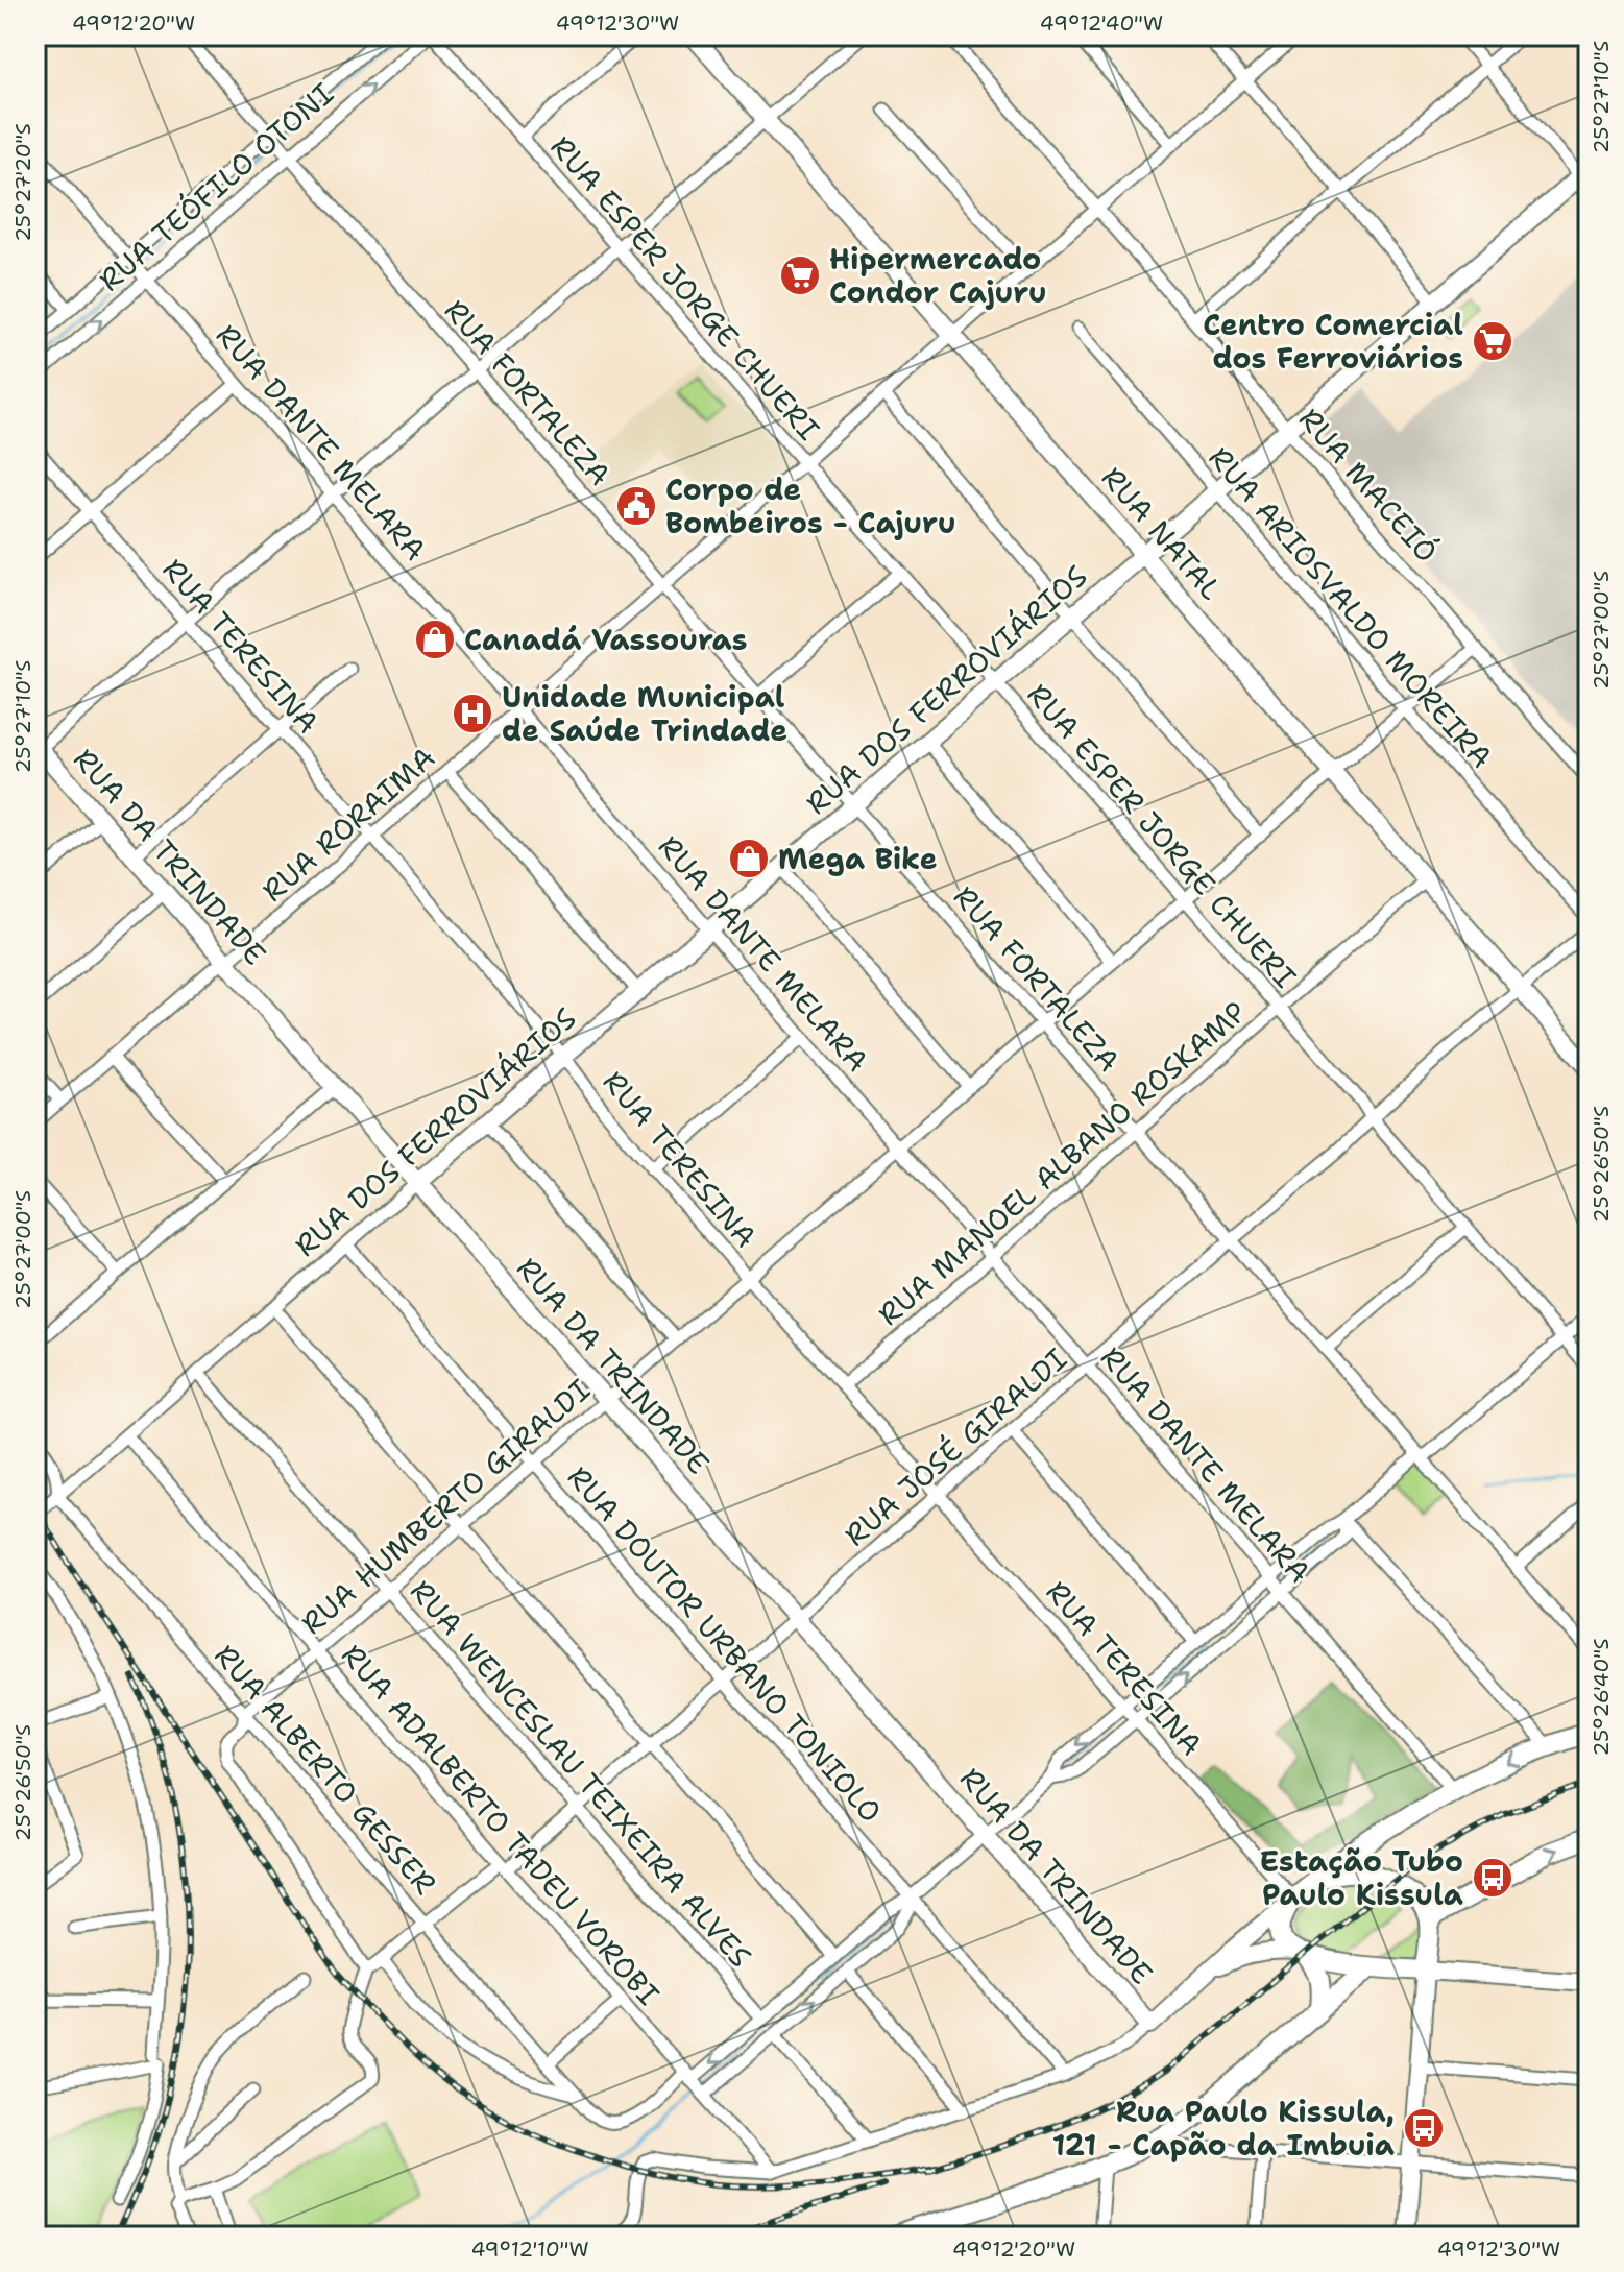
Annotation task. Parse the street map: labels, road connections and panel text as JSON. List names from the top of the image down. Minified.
{"streets":{"street":["RUA TEÓFILO OTONI","RUA ESPER JORGE CHUERI","RUA FORTALEZA","RUA DANTE MELARA","RUA MACEIÓ","RUA NATAL","RUA ARIOSVALDO MOREIRA","RUA TERESINA","RUA DOS FERROVIÁRIOS","RUA RORAIMA","RUA DA TRINDADE","RUA MANOEL ALBANO ROSKAMP","RUA JOSÉ GIRALDI","RUA HUMBERTO GIRALDI","RUA DOUTOR URBANO TONIOLO","RUA ALBERTO GESSER","RUA WENCESLAU TEIXEIRA ALVES","RUA ADALBERTO TADEU VOROBI"]},"crossings":[["RUA TEÓFILO OTONI","RUA ESPER JORGE CHUERI"],["RUA TEÓFILO OTONI","RUA FORTALEZA"],["RUA TEÓFILO OTONI","RUA DANTE MELARA"],["RUA ESPER JORGE CHUERI","RUA DOS FERROVIÁRIOS"],["RUA ESPER JORGE CHUERI","RUA RORAIMA"],["RUA ESPER JORGE CHUERI","RUA MANOEL ALBANO ROSKAMP"],["RUA ESPER JORGE CHUERI","RUA JOSÉ GIRALDI"],["RUA ESPER JORGE CHUERI","RUA HUMBERTO GIRALDI"],["RUA FORTALEZA","RUA DOS FERROVIÁRIOS"],["RUA FORTALEZA","RUA RORAIMA"],["RUA FORTALEZA","RUA MANOEL ALBANO ROSKAMP"],["RUA FORTALEZA","RUA JOSÉ GIRALDI"],["RUA FORTALEZA","RUA HUMBERTO GIRALDI"],["RUA DANTE MELARA","RUA DOS FERROVIÁRIOS"],["RUA DANTE MELARA","RUA RORAIMA"],["RUA DANTE MELARA","RUA MANOEL ALBANO ROSKAMP"],["RUA DANTE MELARA","RUA JOSÉ GIRALDI"],["RUA DANTE MELARA","RUA HUMBERTO GIRALDI"],["RUA MACEIÓ","RUA DOS FERROVIÁRIOS"],["RUA MACEIÓ","RUA RORAIMA"],["RUA MACEIÓ","RUA HUMBERTO GIRALDI"],["RUA NATAL","RUA DOS FERROVIÁRIOS"],["RUA NATAL","RUA RORAIMA"],["RUA NATAL","RUA MANOEL ALBANO ROSKAMP"],["RUA NATAL","RUA JOSÉ GIRALDI"],["RUA NATAL","RUA HUMBERTO GIRALDI"],["RUA ARIOSVALDO MOREIRA","RUA DOS FERROVIÁRIOS"],["RUA ARIOSVALDO MOREIRA","RUA HUMBERTO GIRALDI"],["RUA TERESINA","RUA DOS FERROVIÁRIOS"],["RUA TERESINA","RUA RORAIMA"],["RUA TERESINA","RUA MANOEL ALBANO ROSKAMP"],["RUA TERESINA","RUA JOSÉ GIRALDI"],["RUA TERESINA","RUA HUMBERTO GIRALDI"],["RUA DOS FERROVIÁRIOS","RUA DA TRINDADE"],["RUA DOS FERROVIÁRIOS","RUA DOUTOR URBANO TONIOLO"],["RUA DOS FERROVIÁRIOS","RUA ALBERTO GESSER"],["RUA DOS FERROVIÁRIOS","RUA WENCESLAU TEIXEIRA ALVES"],["RUA DOS FERROVIÁRIOS","RUA ADALBERTO TADEU VOROBI"],["RUA RORAIMA","RUA DA TRINDADE"],["RUA DA TRINDADE","RUA JOSÉ GIRALDI"],["RUA DA TRINDADE","RUA HUMBERTO GIRALDI"],["RUA JOSÉ GIRALDI","RUA HUMBERTO GIRALDI"],["RUA JOSÉ GIRALDI","RUA DOUTOR URBANO TONIOLO"],["RUA JOSÉ GIRALDI","RUA ALBERTO GESSER"],["RUA JOSÉ GIRALDI","RUA WENCESLAU TEIXEIRA ALVES"],["RUA JOSÉ GIRALDI","RUA ADALBERTO TADEU VOROBI"],["RUA HUMBERTO GIRALDI","RUA DOUTOR URBANO TONIOLO"],["RUA HUMBERTO GIRALDI","RUA ALBERTO GESSER"],["RUA HUMBERTO GIRALDI","RUA WENCESLAU TEIXEIRA ALVES"],["RUA HUMBERTO GIRALDI","RUA ADALBERTO TADEU VOROBI"],["RUA ALBERTO GESSER","RUA ADALBERTO TADEU VOROBI"]],"places":{"supermarket":["Hipermercado Condor Cajuru","Centro Comercial dos Ferroviários"],"public building":["Corpo de Bombeiros - Cajuru"],"shop":["Canadá Vassouras","Mega Bike"],"hospital":["Unidade Municipal de Saúde Trindade"],"bus stop":["Estação Tubo Paulo Kissula","Rua Paulo Kissula, 121 - Capão da Imbuia"]},"coordinates":["49°12'20\"W","49°12'30\"W","49°12'40\"W","25°27'10\"S","25°27'20\"S","25°27'00\"S","25°26'50\"S","25°26'40\"S","49°12'10\"W"]}
